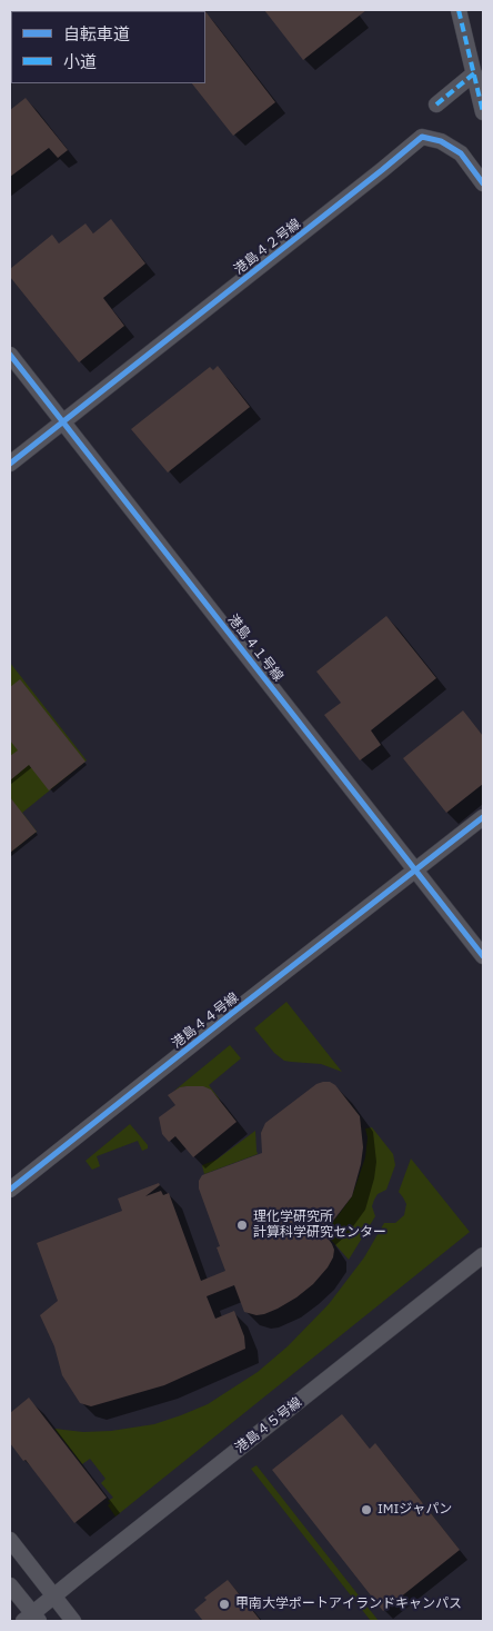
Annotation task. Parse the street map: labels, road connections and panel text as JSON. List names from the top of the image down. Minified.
{"streets":{"street":["港島４２号線","港島４１号線","港島４４号線","港島４５号線"]},"crossings":[["港島４２号線","港島４１号線"],["港島４１号線","港島４４号線"]],"places":["理化学研究所 計算科学研究センター","IMIジャパン","甲南大学ポートアイランドキャンパス"],"legend":["自転車道","小道"]}
